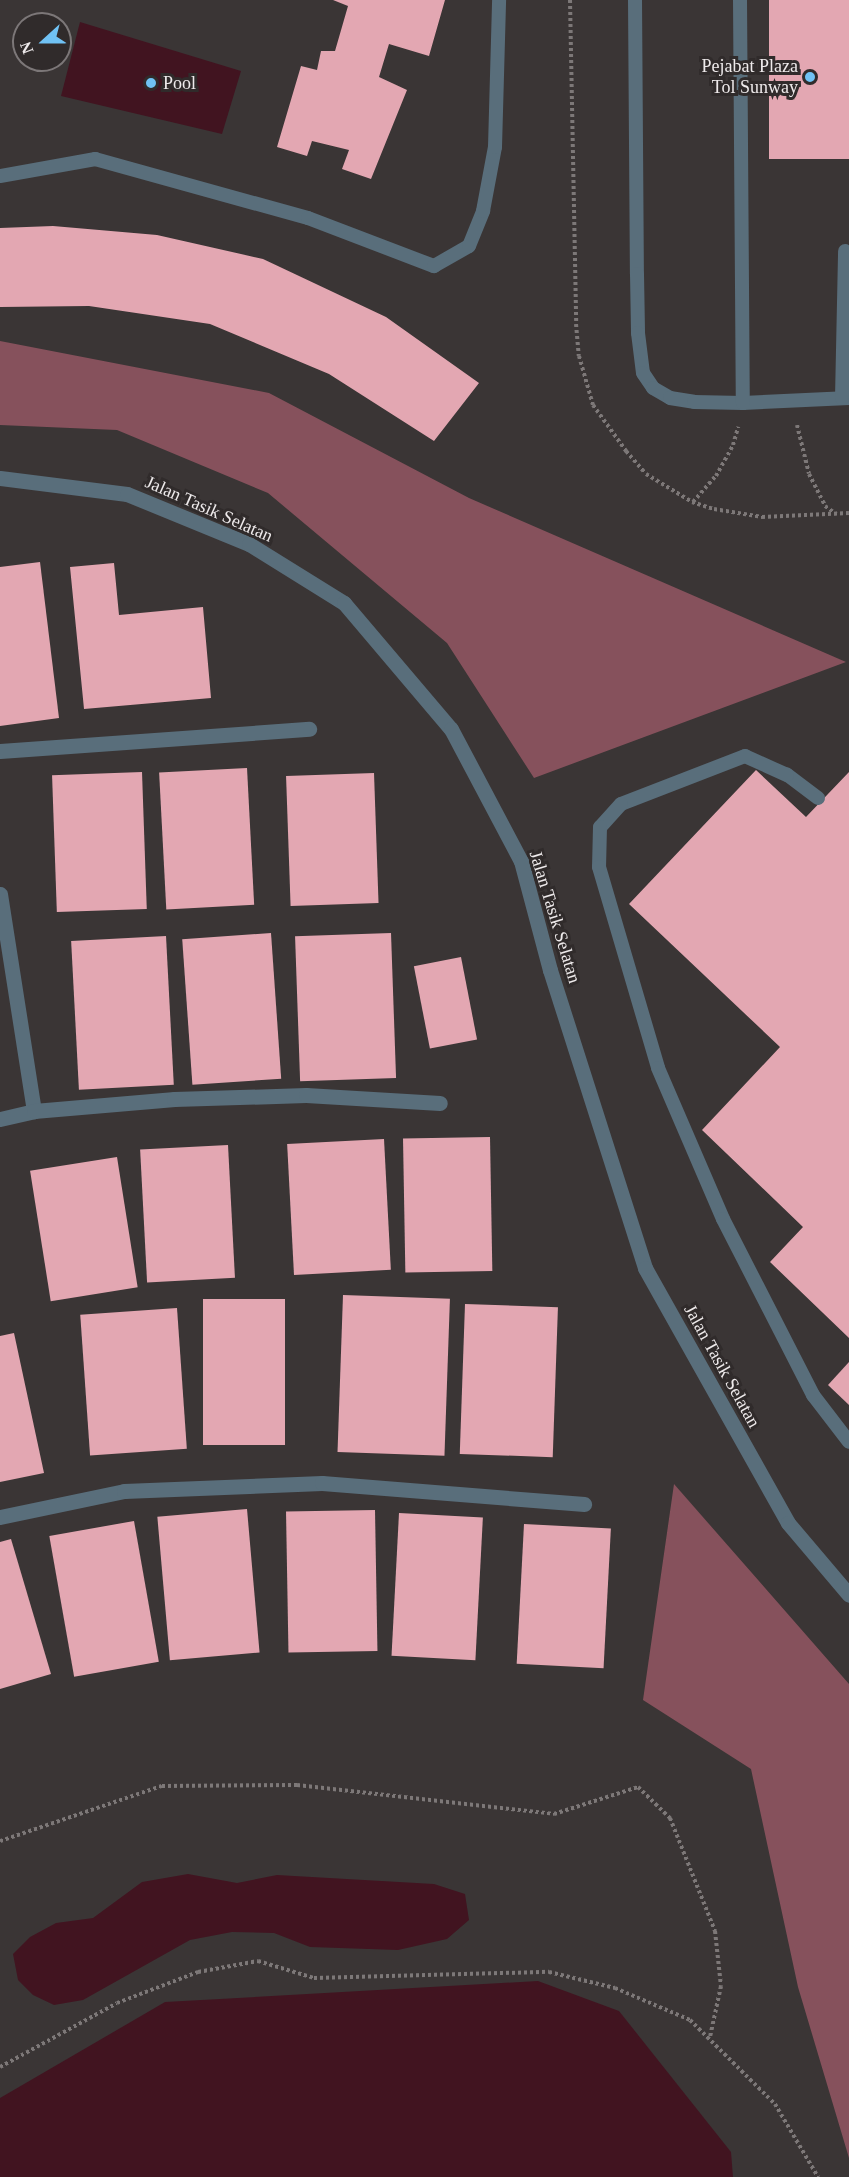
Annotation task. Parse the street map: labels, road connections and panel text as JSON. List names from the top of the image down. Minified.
{"streets":{"street":["Jalan Tasik Selatan"]},"places":["Pejabat Plaza Tol Sunway","Pool"],"north":"left"}
